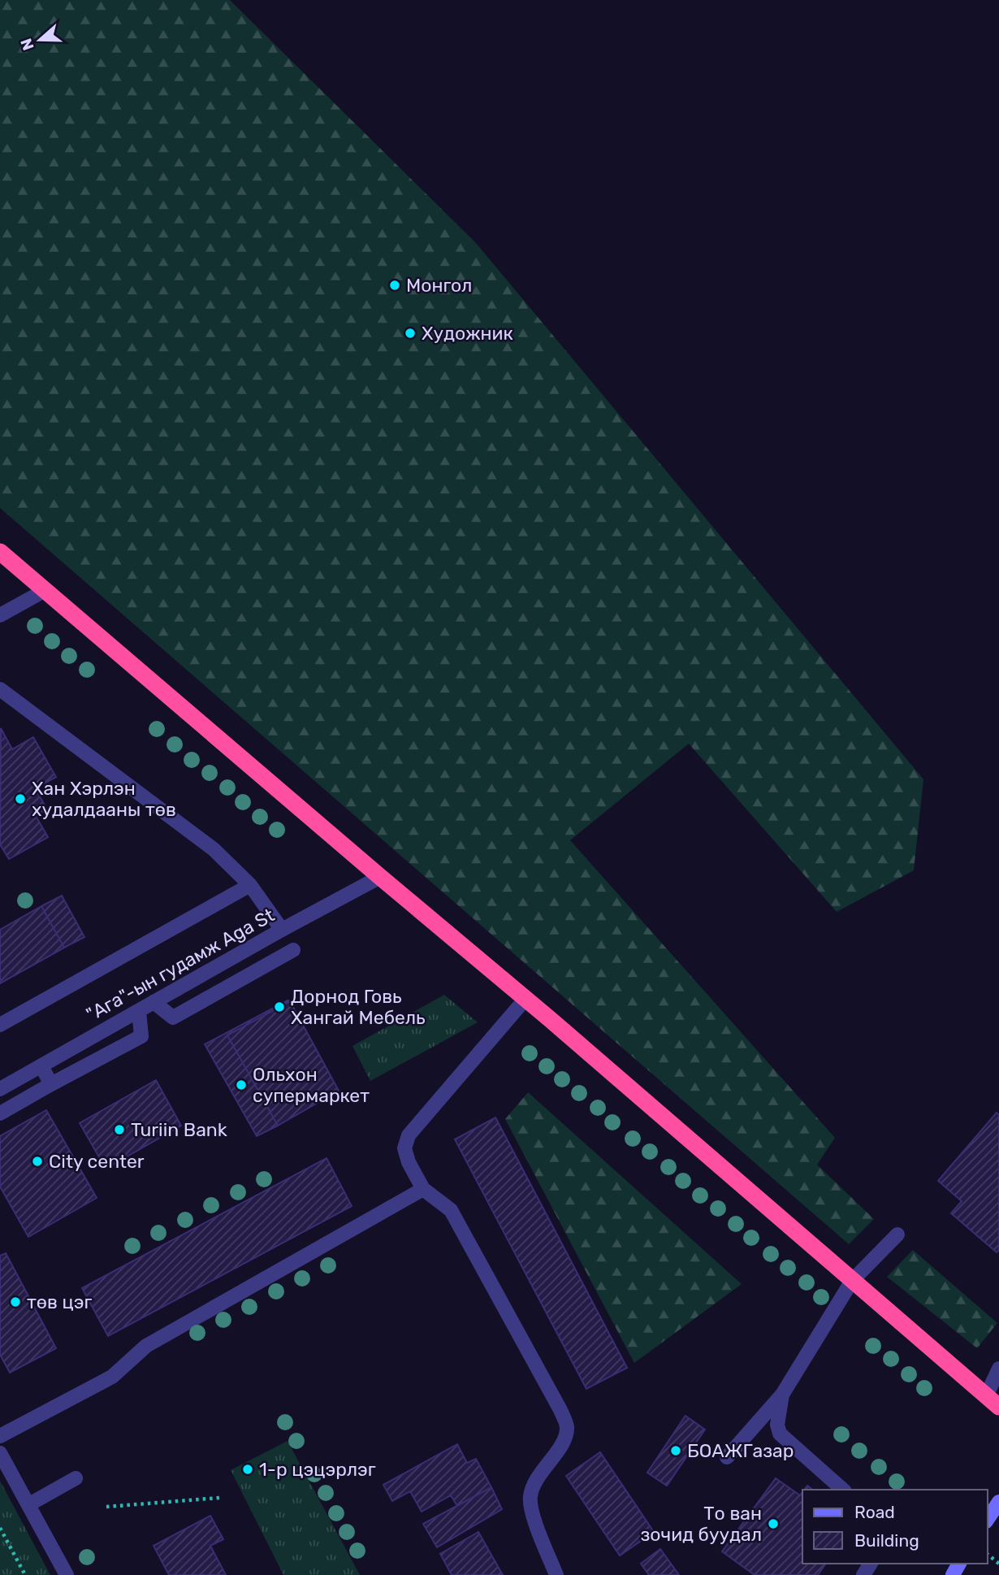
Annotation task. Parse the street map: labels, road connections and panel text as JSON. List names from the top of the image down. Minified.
{"streets":{"street":["\"Ага\"-ын гудамж Aga St"]},"places":["Монгол","Художник","Хан Хэрлэн худалдааны төв","Дорнод Говь Хангай Мебель","Ольхон супермаркет","Turiin Bank","City center","төв цэг","БОАЖГазар","1-р цэцэрлэг","То ван зочид буудал"],"legend":["Road","Building"],"north":"left"}
